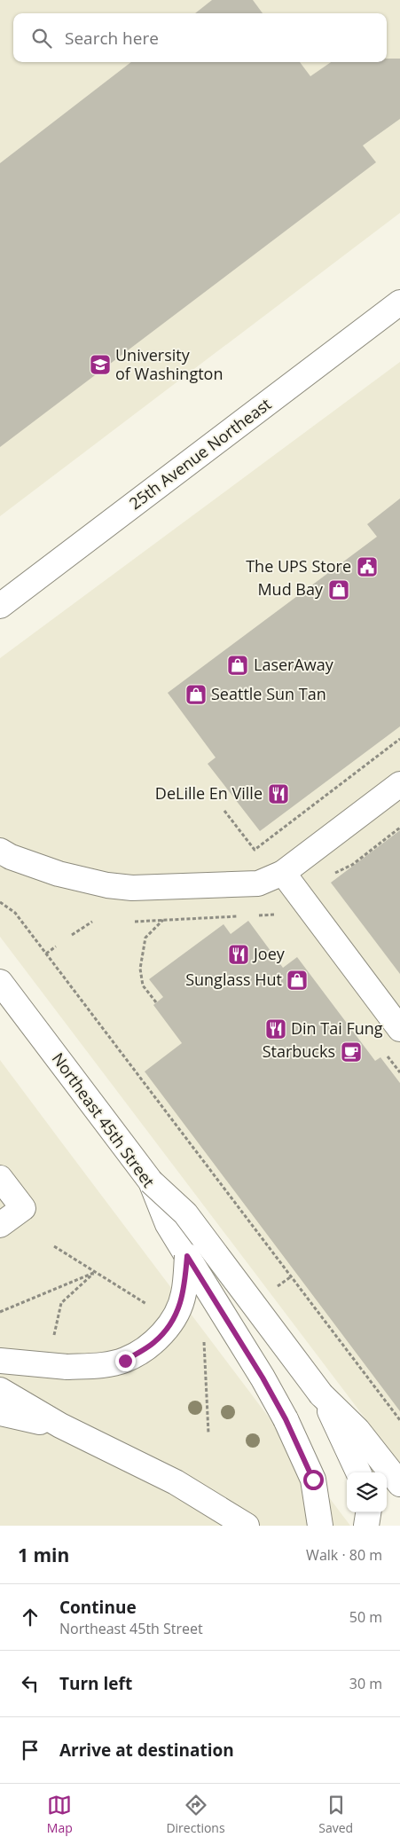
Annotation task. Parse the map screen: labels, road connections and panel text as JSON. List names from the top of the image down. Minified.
{"streets":{"main road":["25th Avenue Northeast","Northeast 45th Street"]},"places":{"school or university":["University of Washington"],"public building":["The UPS Store"],"shop":["Mud Bay","LaserAway","Seattle Sun Tan","Sunglass Hut"],"restaurant":["DeLille En Ville","Joey","Din Tai Fung"],"cafe":["Starbucks"]},"page":{"search":"Search here","heading":["1 min","Walk · 80 m"],"list":[["Continue","Northeast 45th Street","50 m"],["Turn left","30 m"],"Arrive at destination"],"nav":["Map","Directions","Saved"]}}
